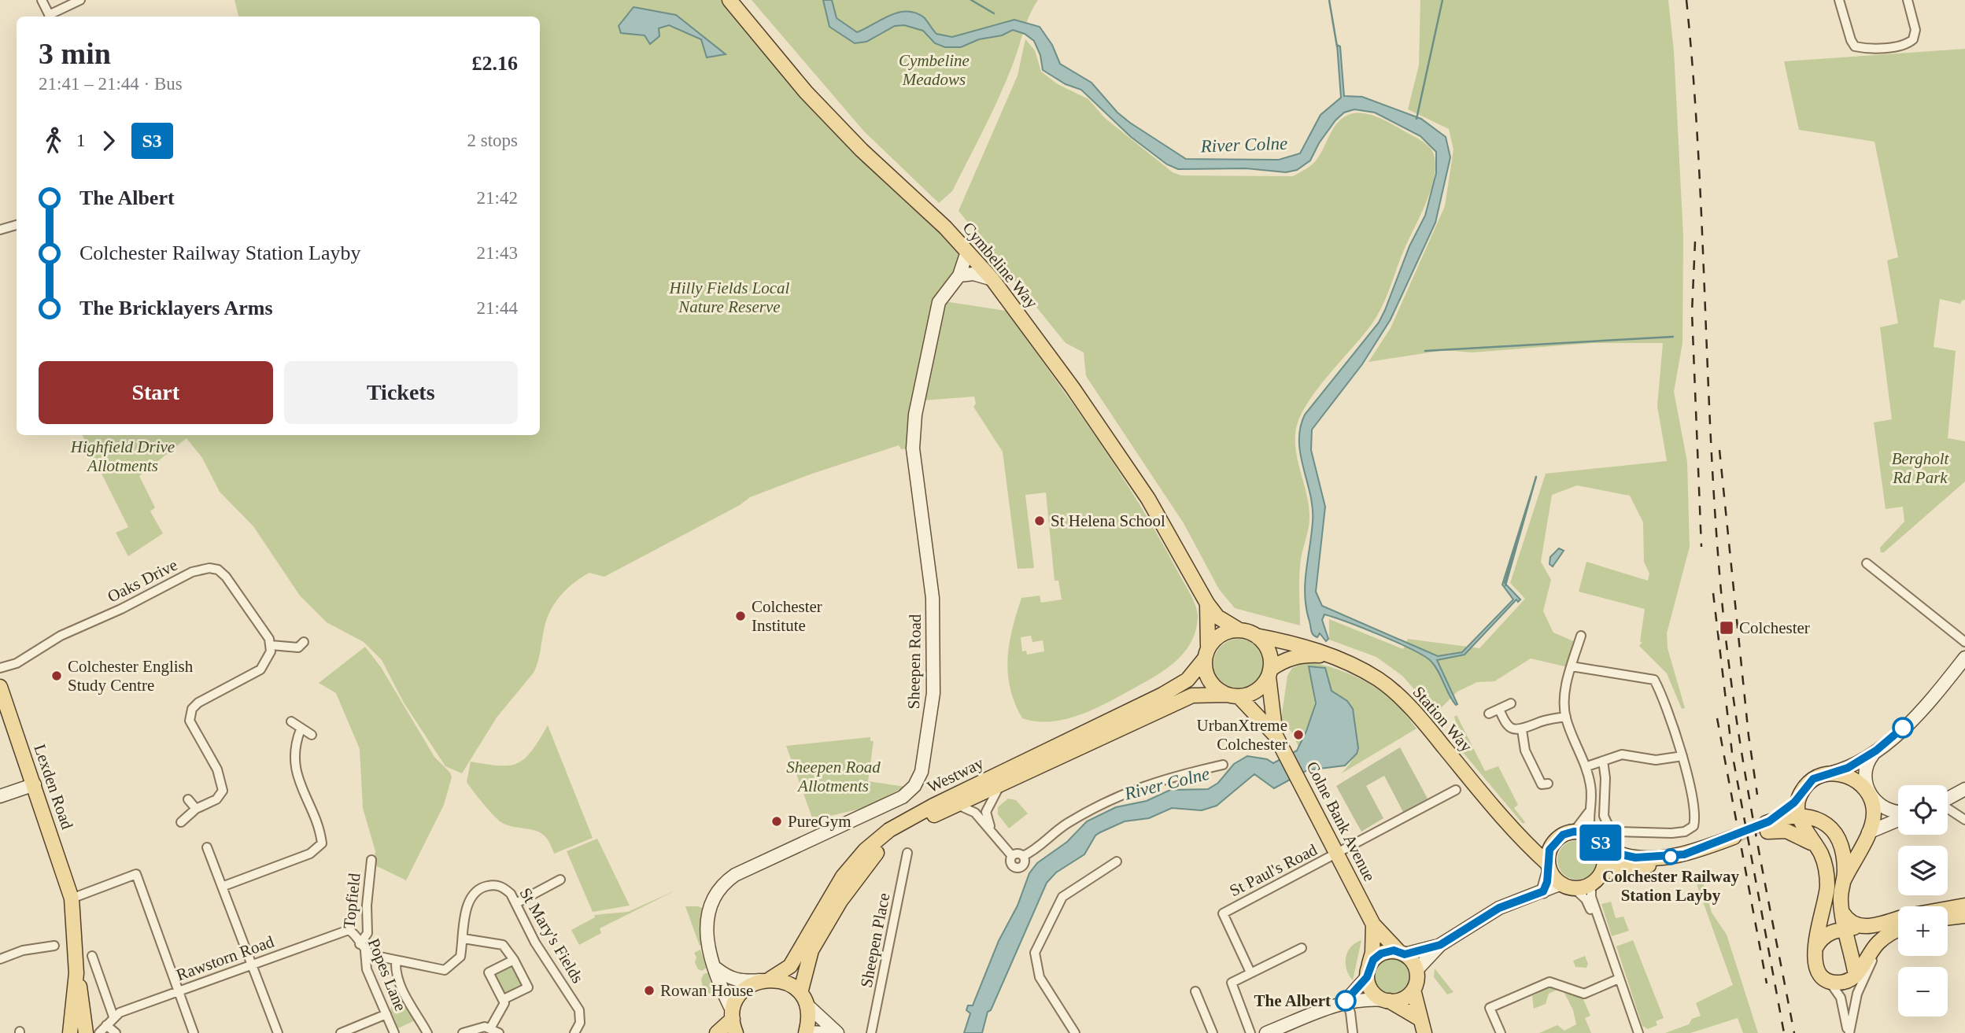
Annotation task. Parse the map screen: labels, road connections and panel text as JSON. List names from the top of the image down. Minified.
{"streets":{"main road":["Cymbeline Way","Station Way","Westway","Lexden Road","Colne Bank Avenue"],"street":["Oaks Drive","Sheepen Road","St Paul's Road","Topfield","St Mary's Fields","Sheepen Place","Rawstorn Road","Popes Lane"]},"crossings":[["Cymbeline Way","Sheepen Road"],["Sheepen Road","Westway"],["Station Way","Westway"],["Station Way","Colne Bank Avenue"],["Westway","Colne Bank Avenue"],["Colne Bank Avenue","St Paul's Road"],["Topfield","St Mary's Fields"],["Topfield","Popes Lane"],["St Mary's Fields","Popes Lane"],["Rawstorn Road","Popes Lane"]],"water":["River Colne"],"parks":["Cymbeline Meadows","Hilly Fields Local Nature Reserve","Highfield Drive Allotments","Bergholt Rd Park","Sheepen Road Allotments"],"places":{"other":["St Helena School","Colchester Institute","Colchester English Study Centre","UrbanXtreme Colchester","PureGym","Colchester Railway Station Layby","Rowan House","The Albert"],"transit":["Colchester"]},"lines":["bus line S3"],"page":{"on_map":"S3","heading":["3 min","21:41 – 21:44 · Bus","£2.16"],"legs":["1","S3","2 stops"],"list":[{"name":"The Albert","value":"21:42"},{"name":"Colchester Railway Station Layby","value":"21:43"},{"name":"The Bricklayers Arms","value":"21:44"}],"buttons":["Start","Tickets"],"map_buttons":["+","−"]}}
